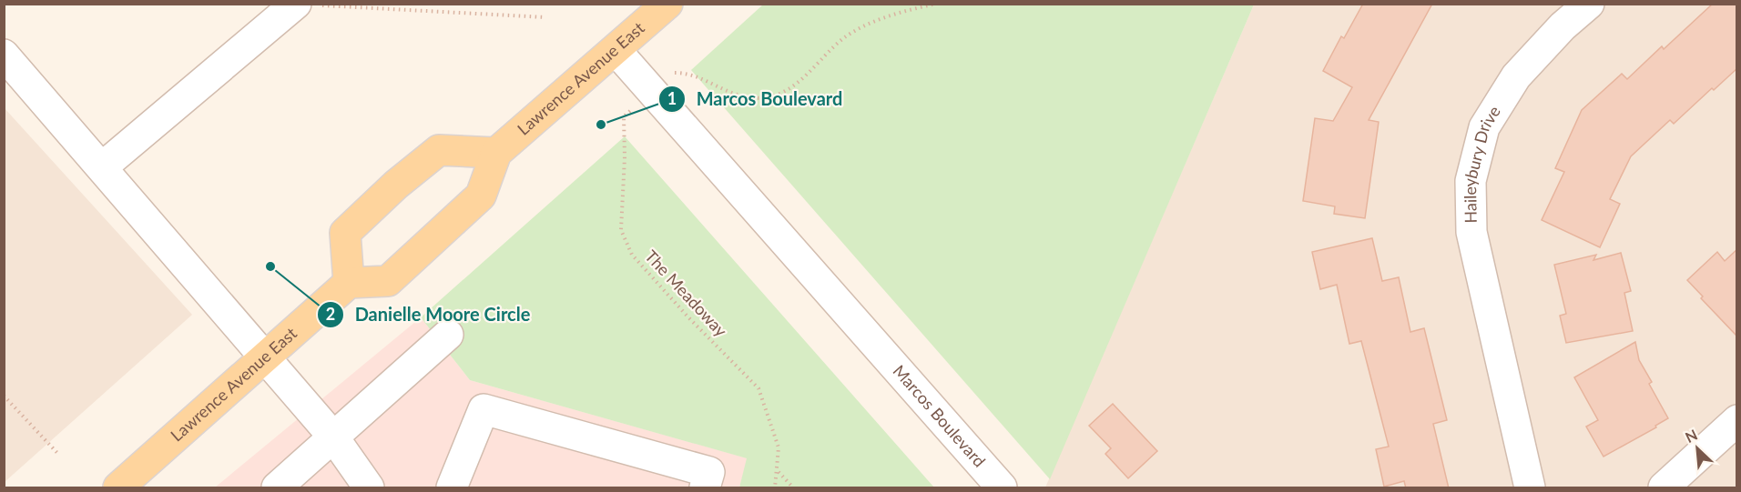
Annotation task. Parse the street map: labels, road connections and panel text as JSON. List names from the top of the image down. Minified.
{"streets":{"main road":["Lawrence Avenue East"],"street":["Haileybury Drive","Marcos Boulevard"],"path":["The Meadoway"]},"crossings":[["Lawrence Avenue East","Marcos Boulevard"],["The Meadoway","Marcos Boulevard"]],"places":["Marcos Boulevard","Danielle Moore Circle"],"north":"top left"}
